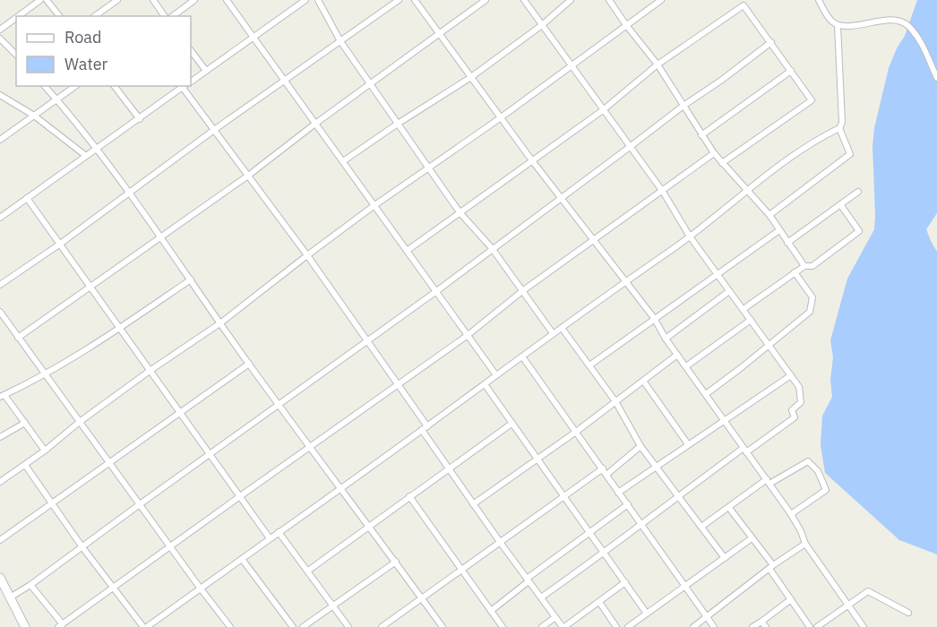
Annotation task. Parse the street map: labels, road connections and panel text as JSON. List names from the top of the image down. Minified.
{"legend":["Road","Water"]}
